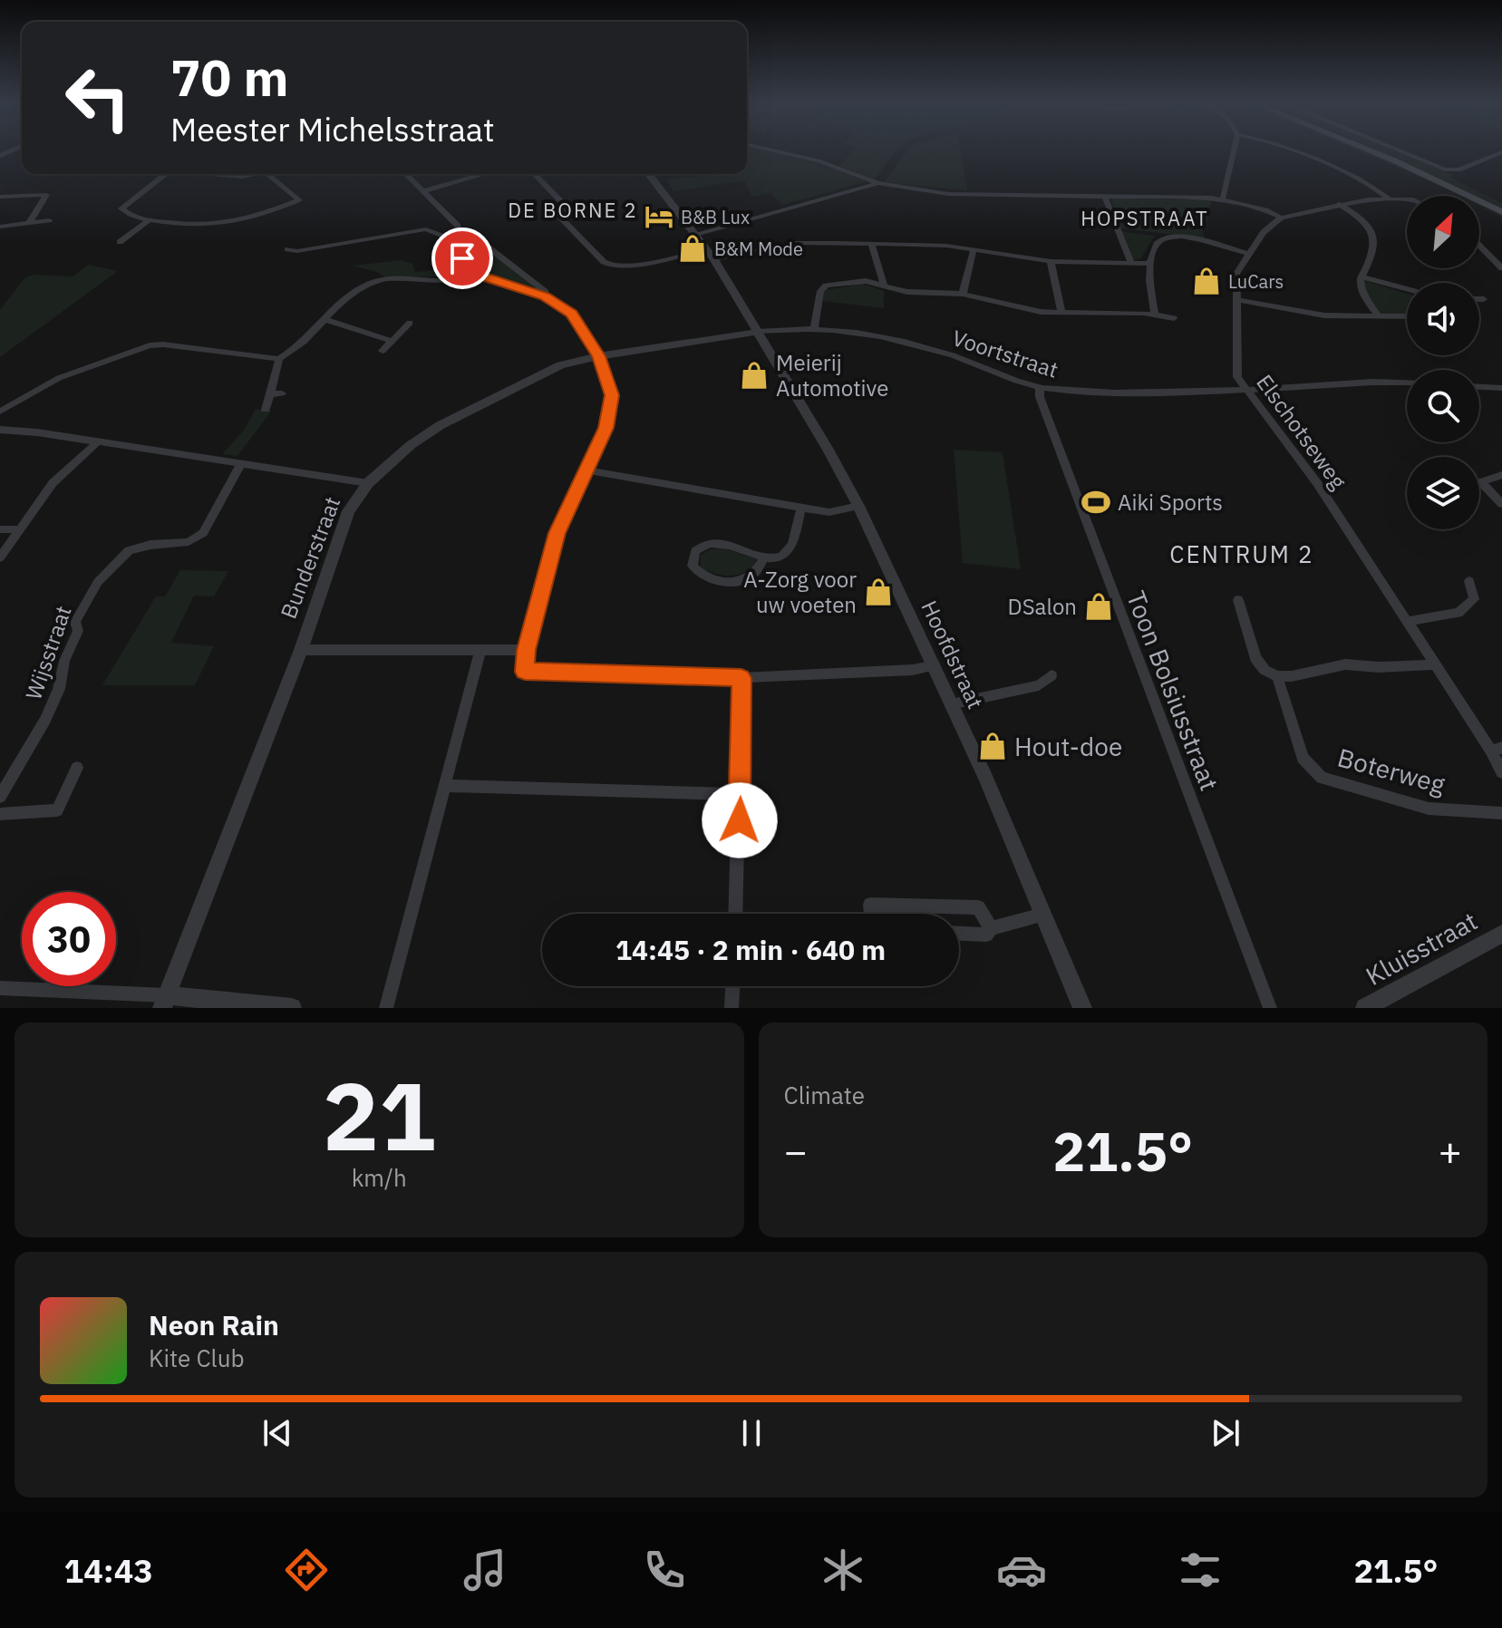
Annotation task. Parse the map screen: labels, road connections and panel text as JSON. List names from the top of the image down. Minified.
{"streets":{"street":["Voortstraat","Elschotseweg","Bunderstraat","Wijsstraat","Hoofdstraat","Toon Bolsiusstraat","Boterweg","Kluisstraat"]},"crossings":[["Voortstraat","Elschotseweg"],["Voortstraat","Bunderstraat"],["Voortstraat","Hoofdstraat"],["Voortstraat","Toon Bolsiusstraat"],["Bunderstraat","Hoofdstraat"]],"districts":["DE BORNE 2","HOPSTRAAT","CENTRUM 2"],"places":{"hotel":["B&B Lux"],"shop":["B&M Mode","LuCars","Meierij Automotive","A-Zorg voor uw voeten","DSalon","Hout-doe"],"sports":["Aiki Sports"]},"north":"top right","page":{"turn":["70 m","Meester Michelsstraat"],"limit":"30","trip":"14:45 · 2 min · 640 m","tile":[["21","km/h"],"Climate"],"heat":["−","21.5°","+"],"song":["Neon Rain","Kite Club"],"tabs":["14:43","21.5°"]}}
